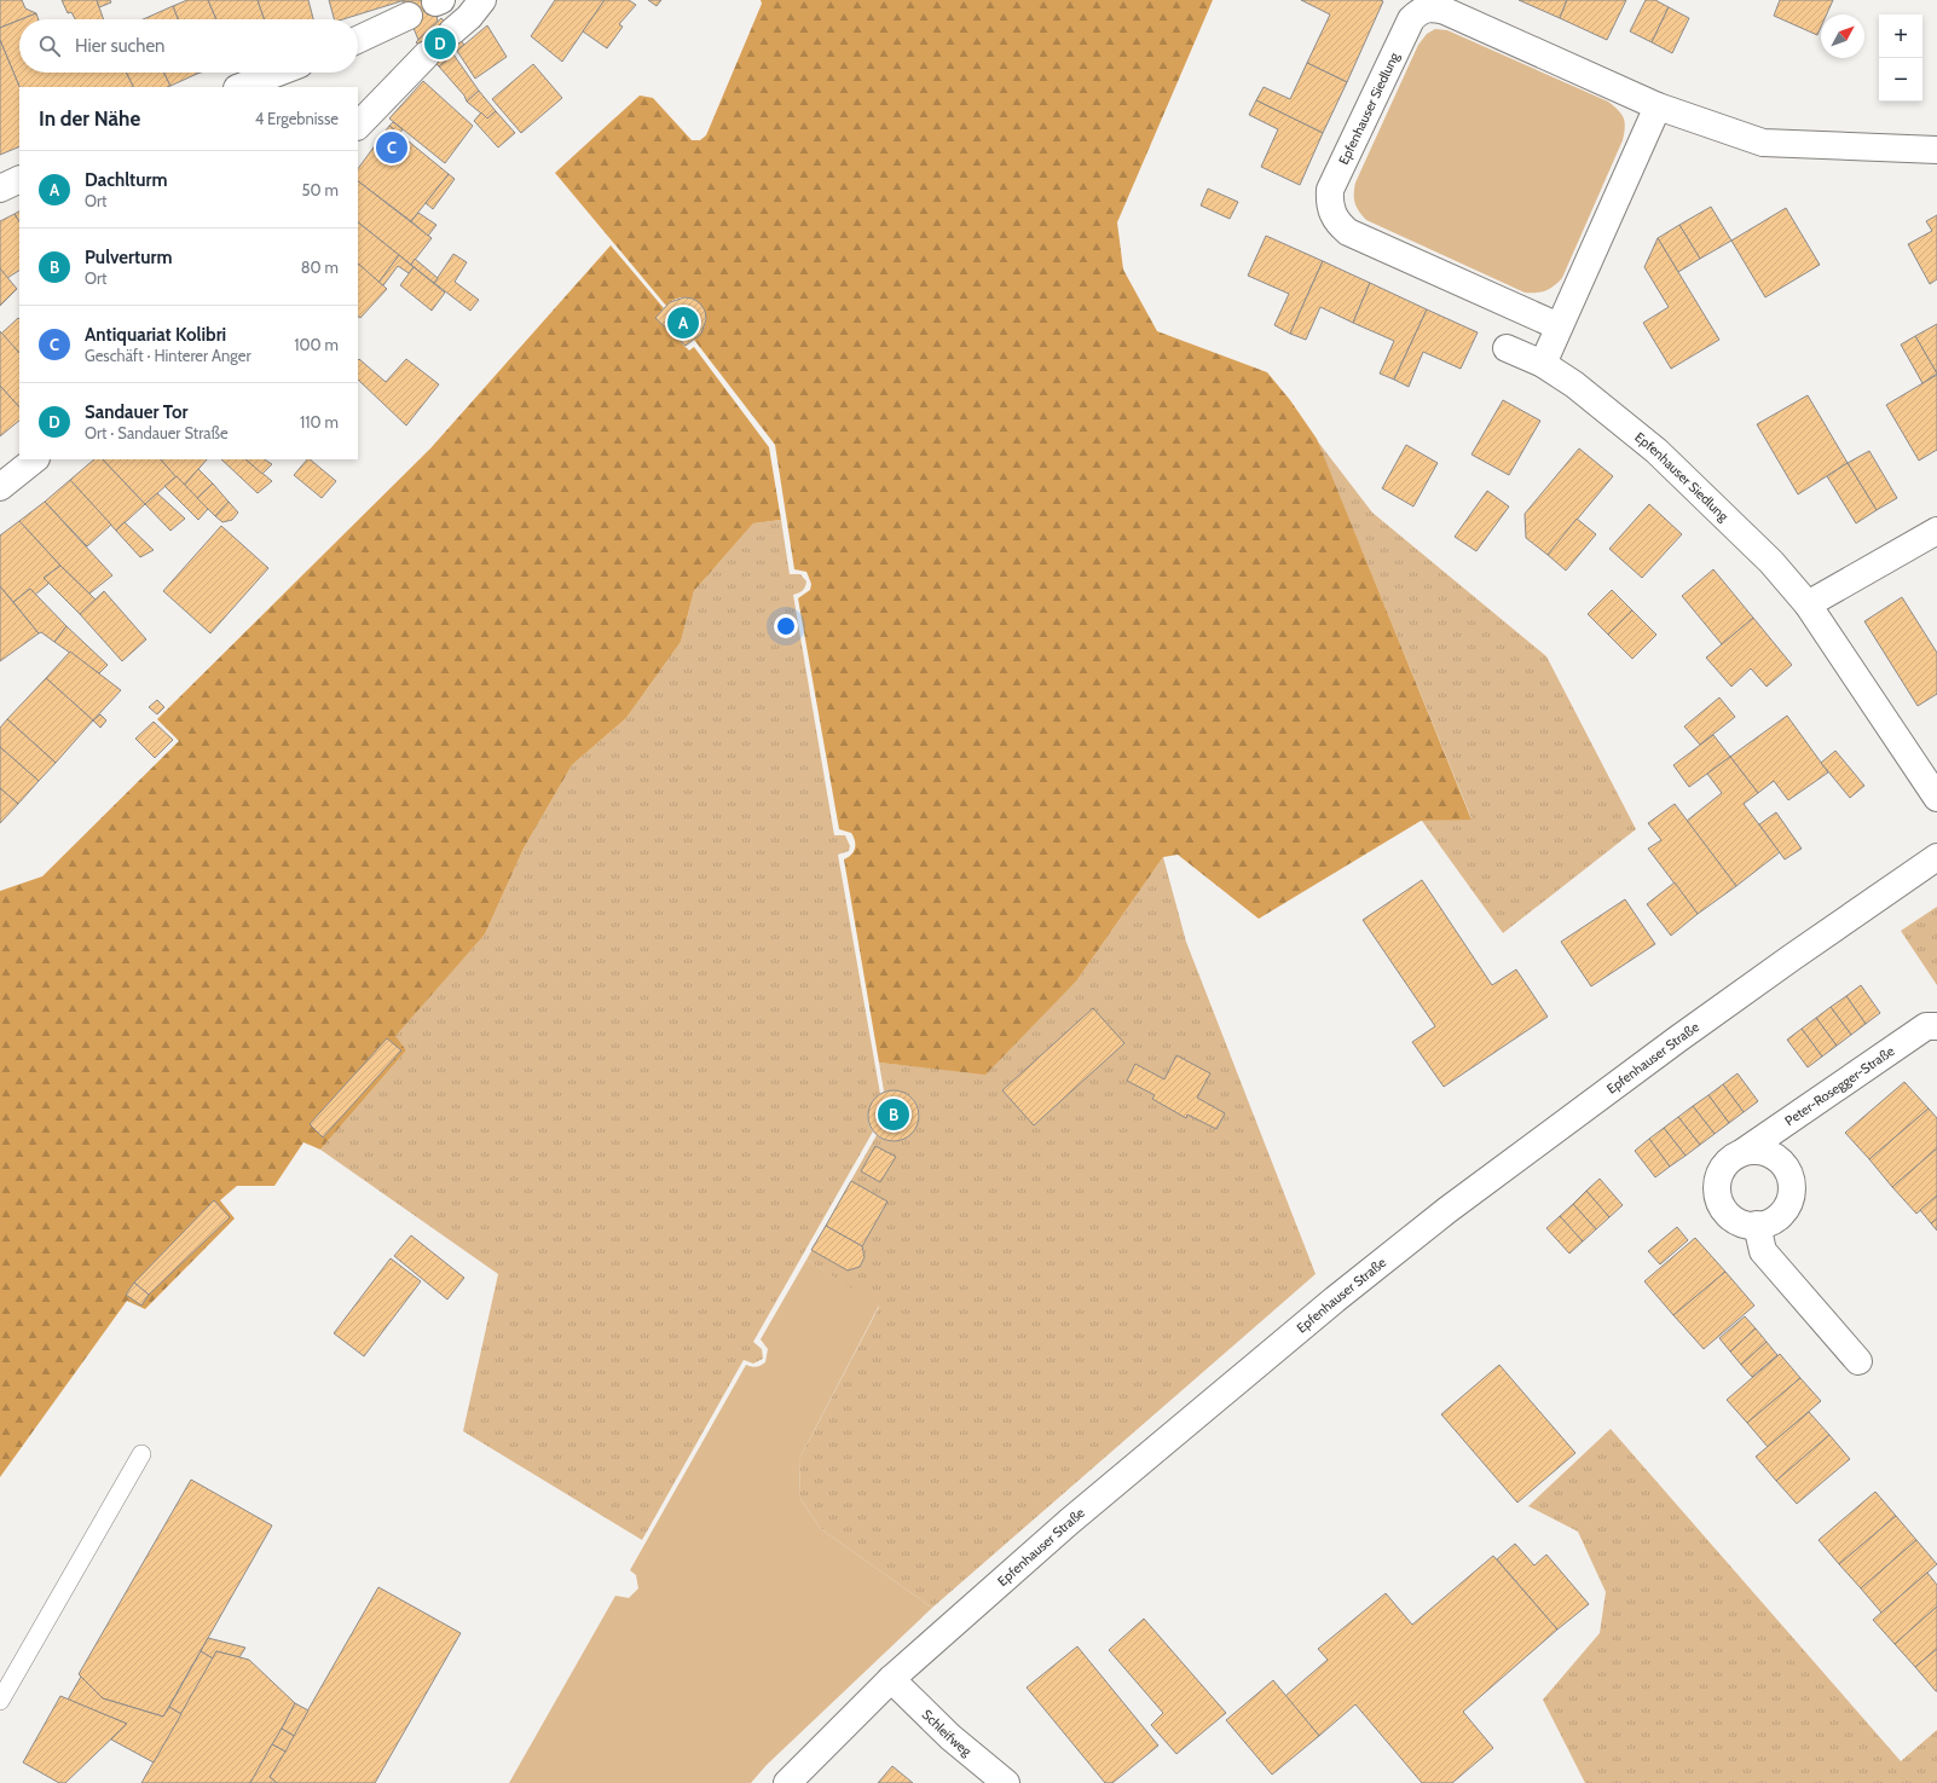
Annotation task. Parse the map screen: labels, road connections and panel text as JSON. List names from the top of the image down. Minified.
{"streets":{"street":["Epfenhauser Siedlung","Epfenhauser Straße","Peter-Rosegger-Straße","Schleifweg"]},"crossings":[["Epfenhauser Straße","Schleifweg"]],"north":"top right","page":{"map_buttons":["+","−"],"search":"Hier suchen","pins":["D","C","A","B"],"heading":["In der Nähe","4 Ergebnisse"],"list":[{"mark":"A","name":"Dachlturm","note":"Ort","value":"50 m"},{"mark":"B","name":"Pulverturm","note":"Ort","value":"80 m"},{"mark":"C","name":"Antiquariat Kolibri","note":"Geschäft · Hinterer Anger","value":"100 m"},{"mark":"D","name":"Sandauer Tor","note":"Ort · Sandauer Straße","value":"110 m"}]}}
